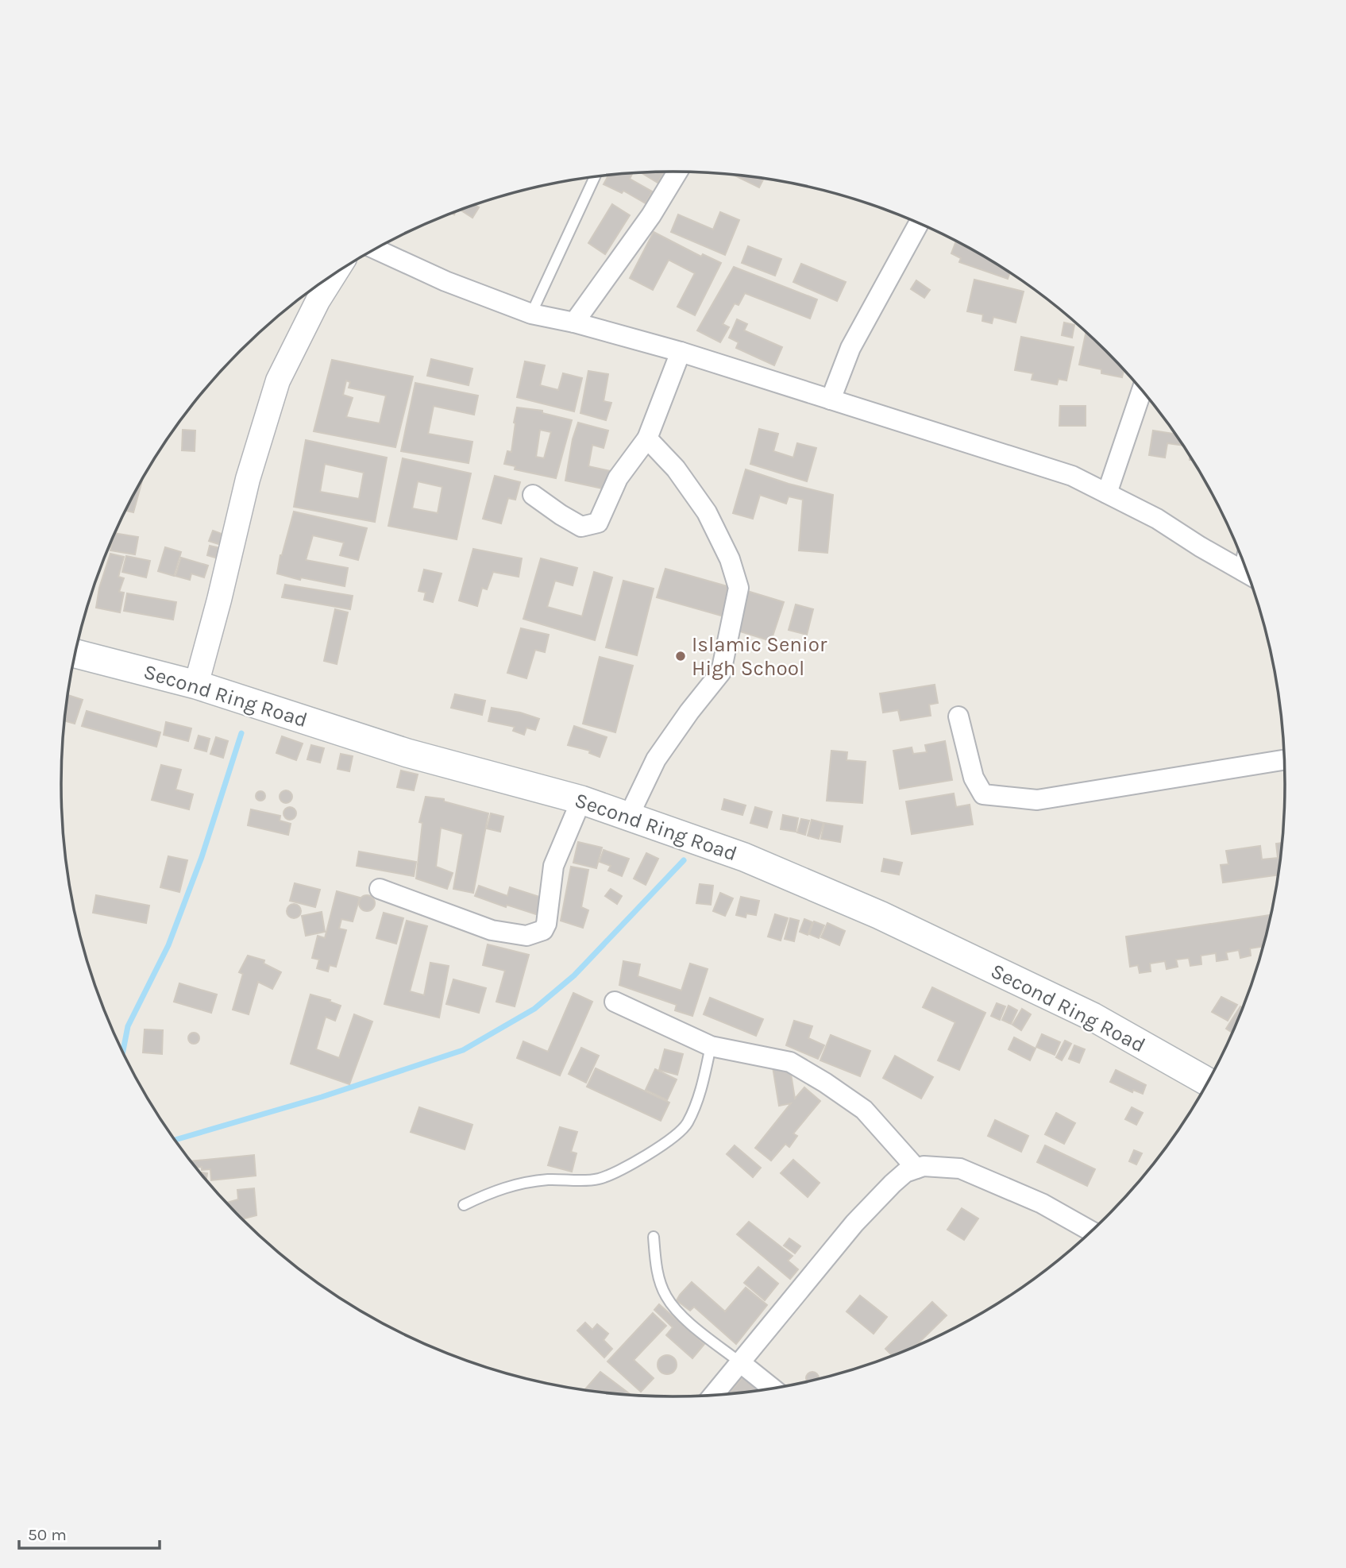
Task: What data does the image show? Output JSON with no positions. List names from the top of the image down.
{
  "streets": {
    "main road": ["Second Ring Road"]
  },
  "places": ["Islamic Senior High School"],
  "scale_bar": "50 m"
}
